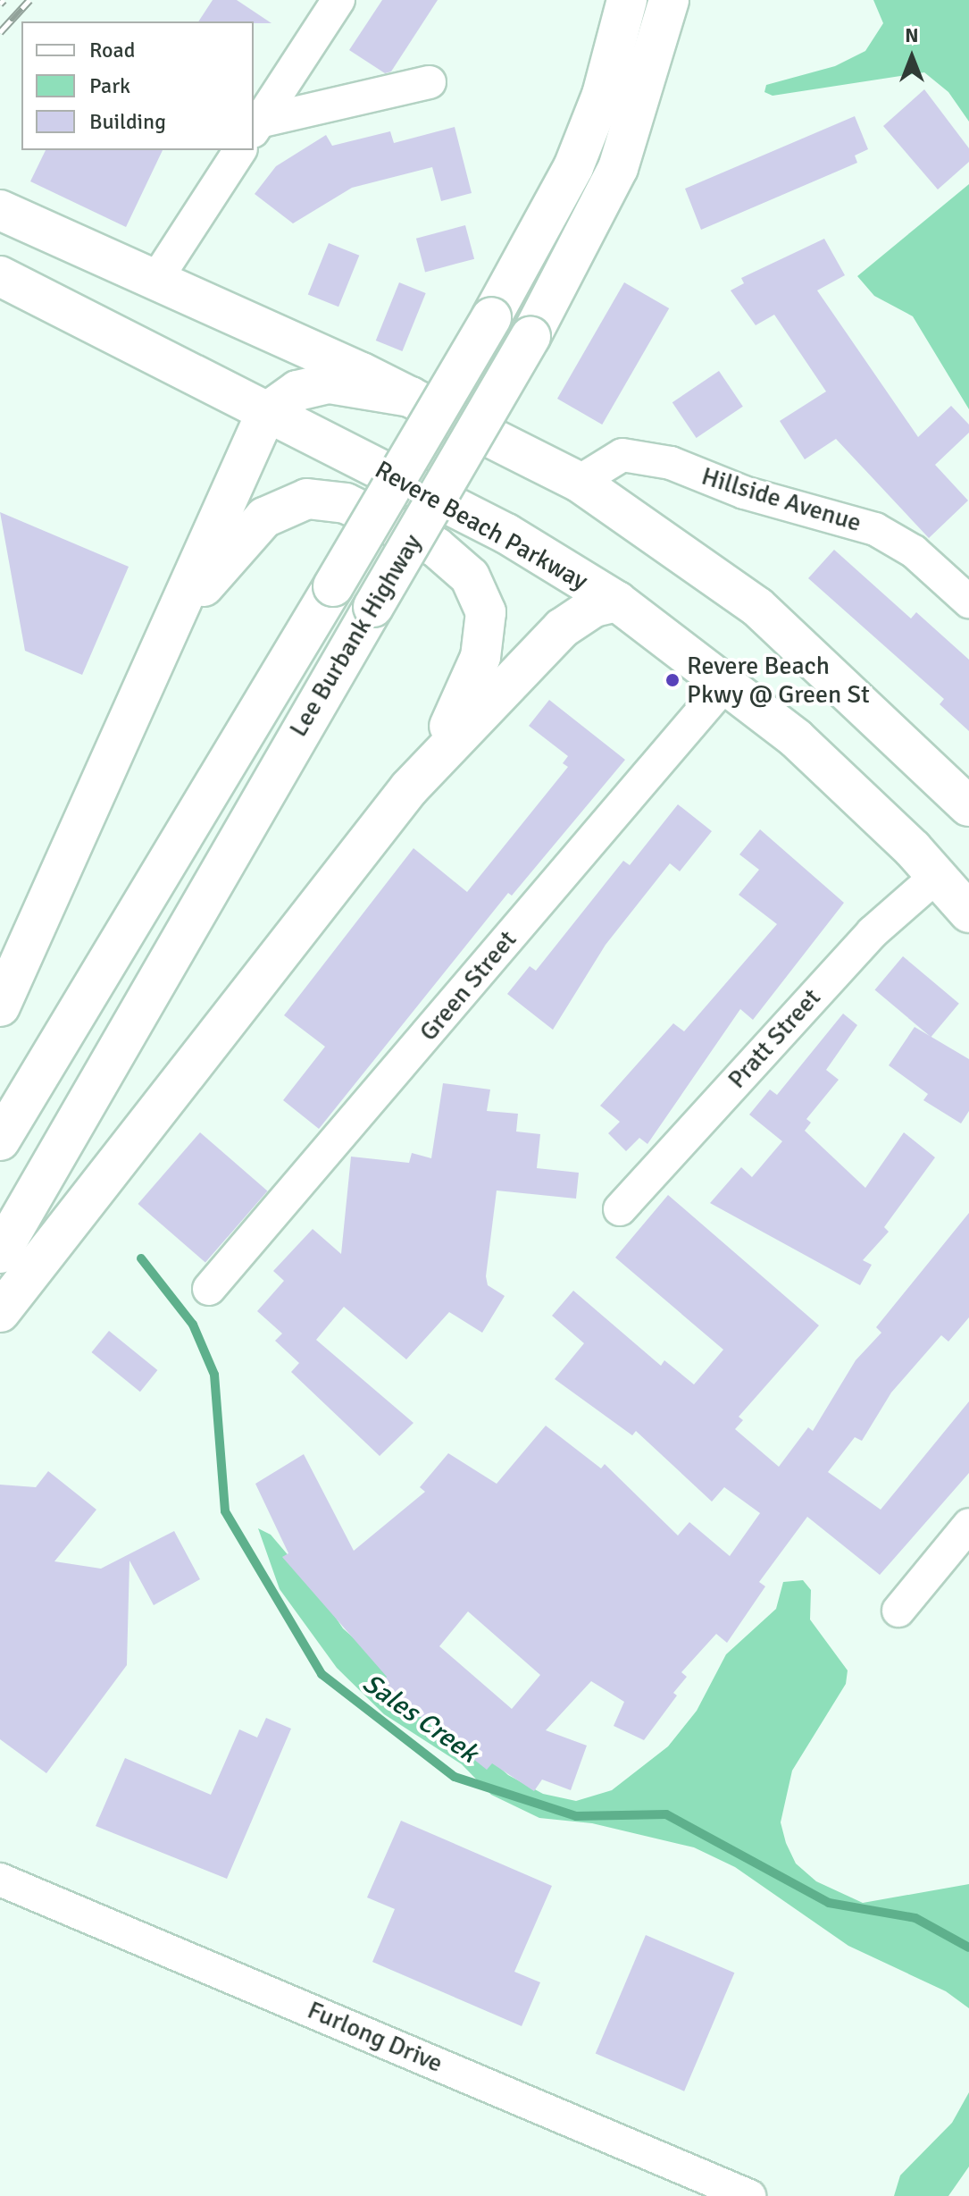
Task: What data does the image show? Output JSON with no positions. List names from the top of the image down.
{
  "streets": {
    "main road": ["Revere Beach Parkway", "Lee Burbank Highway"],
    "street": [
      "Hillside Avenue",
      "Green Street",
      "Pratt Street",
      "Furlong Drive"
    ]
  },
  "crossings": [
    ["Revere Beach Parkway", "Green Street"],
    ["Revere Beach Parkway", "Pratt Street"]
  ],
  "water": ["Sales Creek"],
  "places": ["Revere Beach Pkwy @ Green St"],
  "legend": ["Road", "Park", "Building"],
  "north": "top"
}
